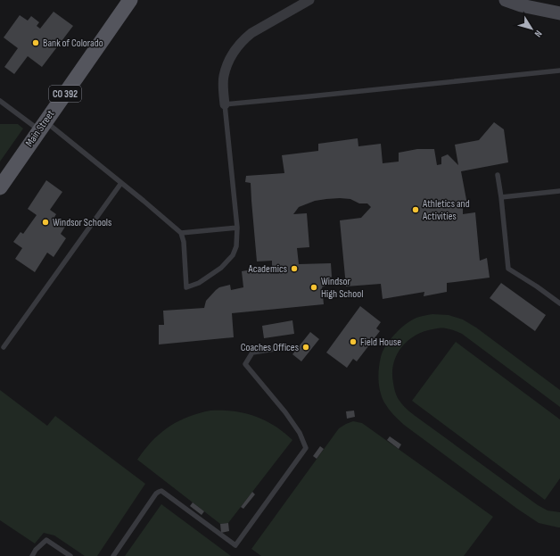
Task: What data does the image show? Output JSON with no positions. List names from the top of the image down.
{
  "streets": {
    "main road": ["CO 392", "Main Street"]
  },
  "places": [
    "Bank of Colorado",
    "Athletics and Activities",
    "Windsor Schools",
    "Academics",
    "Windsor High School",
    "Field House",
    "Coaches Offices"
  ],
  "north": "bottom right"
}
